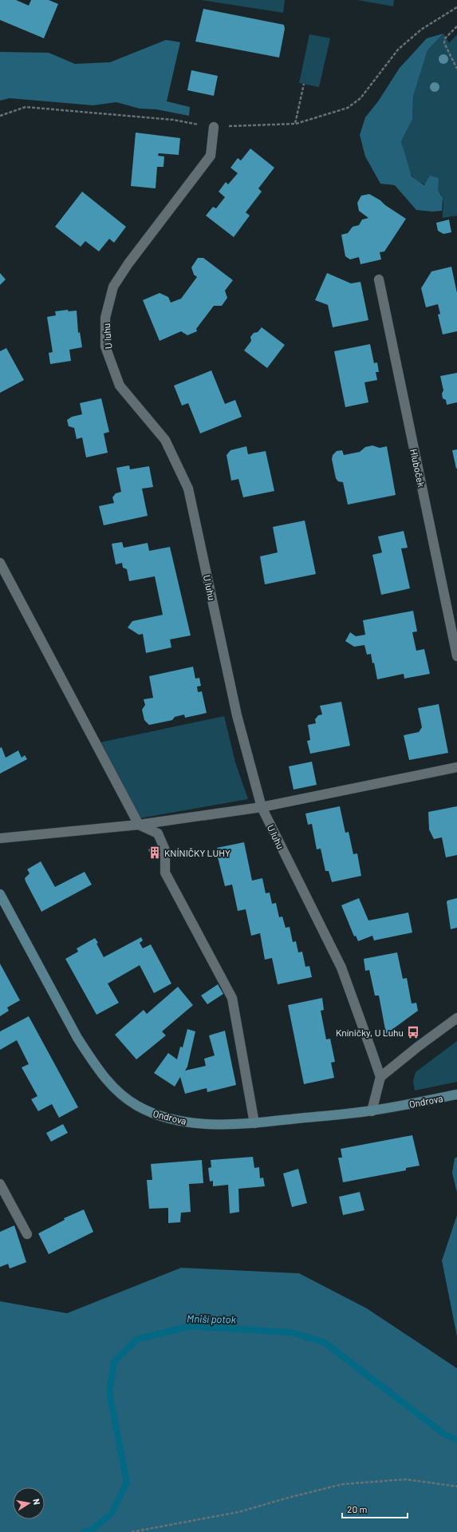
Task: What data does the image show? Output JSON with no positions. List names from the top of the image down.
{
  "streets": {
    "street": ["U luhu", "Hluboček", "Ondrova"]
  },
  "water": ["Mniší potok"],
  "places": {
    "building": ["KNÍNIČKY LUHY"],
    "bus stop": ["Kníničky, U Luhu"]
  },
  "scale_bar": "20 m",
  "north": "right"
}
